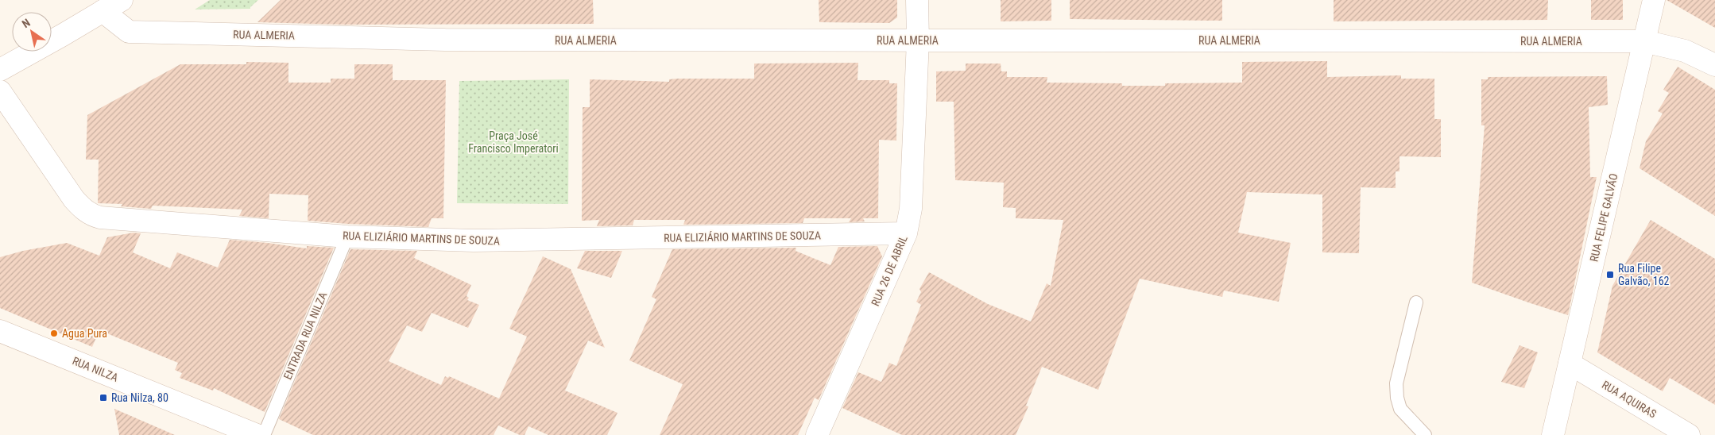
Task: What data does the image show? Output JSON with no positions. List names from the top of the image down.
{
  "streets": {
    "street": [
      "RUA ALMERIA",
      "RUA FELIPE GALVÃO",
      "RUA ELIZIÁRIO MARTINS DE SOUZA",
      "RUA 26 DE ABRIL",
      "RUA NILZA",
      "RUA AQUIRAS"
    ],
    "lane": ["ENTRADA RUA NILZA"]
  },
  "crossings": [
    ["RUA ALMERIA", "RUA FELIPE GALVÃO"],
    ["RUA ALMERIA", "RUA 26 DE ABRIL"],
    ["RUA FELIPE GALVÃO", "RUA AQUIRAS"],
    ["RUA ELIZIÁRIO MARTINS DE SOUZA", "RUA 26 DE ABRIL"],
    ["RUA ELIZIÁRIO MARTINS DE SOUZA", "ENTRADA RUA NILZA"]
  ],
  "parks": ["Praça José Francisco Imperatori"],
  "places": {
    "transit": ["Rua Filipe Galvão, 162", "Rua Nilza, 80"],
    "other": ["Agua Pura"]
  },
  "north": "top left"
}
